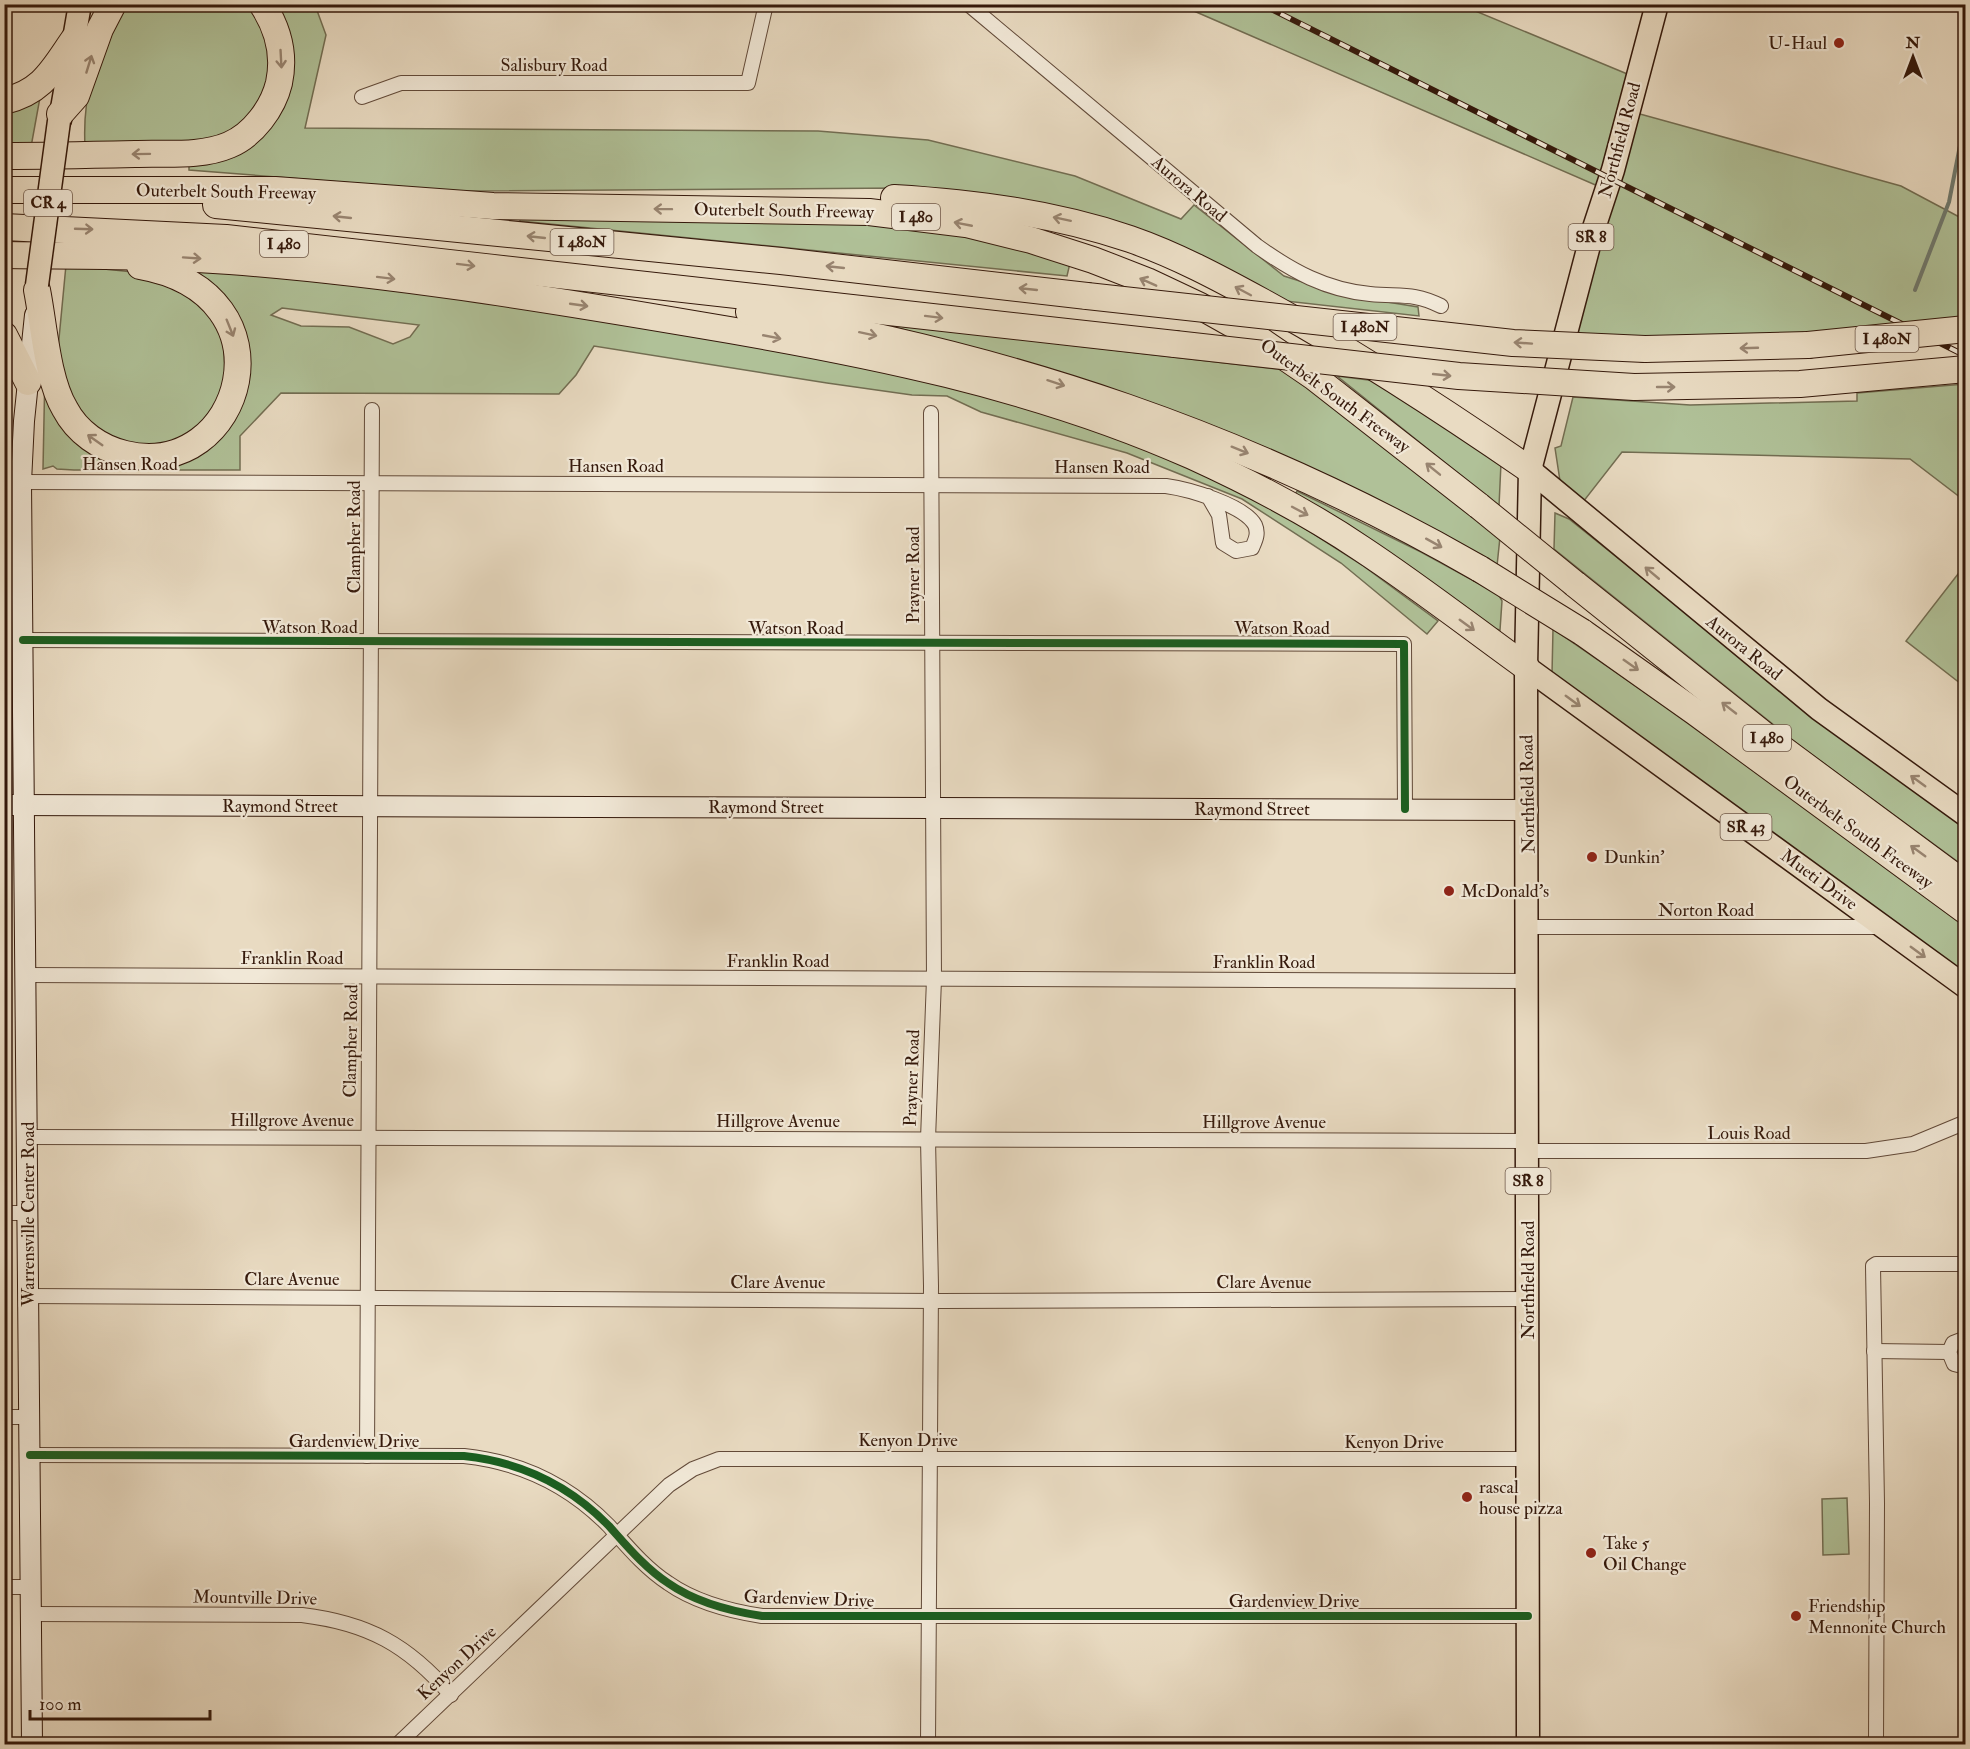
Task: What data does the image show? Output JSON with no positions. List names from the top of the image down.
{
  "streets": {
    "highway": ["Outerbelt South Freeway", "I 480", "I 480N"],
    "main road": [
      "Northfield Road",
      "Aurora Road",
      "CR 4",
      "SR 8",
      "SR 43",
      "Mueti Drive",
      "Warrensville Center Road"
    ],
    "street": [
      "Salisbury Road",
      "Hansen Road",
      "Clampher Road",
      "Prayner Road",
      "Watson Road",
      "Raymond Street",
      "Norton Road",
      "Franklin Road",
      "Hillgrove Avenue",
      "Louis Road",
      "Clare Avenue",
      "Kenyon Drive",
      "Gardenview Drive",
      "Mountville Drive"
    ]
  },
  "crossings": [
    ["Northfield Road", "Aurora Road"],
    ["Northfield Road", "Raymond Street"],
    ["Northfield Road", "Mueti Drive"],
    ["Northfield Road", "Norton Road"],
    ["Northfield Road", "Franklin Road"],
    ["Northfield Road", "Hillgrove Avenue"],
    ["Northfield Road", "Louis Road"],
    ["Northfield Road", "Clare Avenue"],
    ["Northfield Road", "Kenyon Drive"],
    ["Northfield Road", "Gardenview Drive"],
    ["Outerbelt South Freeway", "I 480N"],
    ["Hansen Road", "Clampher Road"],
    ["Hansen Road", "Prayner Road"],
    ["Hansen Road", "Warrensville Center Road"],
    ["Clampher Road", "Watson Road"],
    ["Clampher Road", "Raymond Street"],
    ["Clampher Road", "Franklin Road"],
    ["Clampher Road", "Hillgrove Avenue"],
    ["Clampher Road", "Clare Avenue"],
    ["Clampher Road", "Gardenview Drive"],
    ["Prayner Road", "Watson Road"],
    ["Prayner Road", "Raymond Street"],
    ["Prayner Road", "Franklin Road"],
    ["Prayner Road", "Hillgrove Avenue"],
    ["Prayner Road", "Clare Avenue"],
    ["Prayner Road", "Kenyon Drive"],
    ["Prayner Road", "Gardenview Drive"],
    ["Watson Road", "Raymond Street"],
    ["Watson Road", "Warrensville Center Road"],
    ["Raymond Street", "Warrensville Center Road"],
    ["Mueti Drive", "Norton Road"],
    ["Franklin Road", "Warrensville Center Road"],
    ["Hillgrove Avenue", "Louis Road"],
    ["Hillgrove Avenue", "Warrensville Center Road"],
    ["Warrensville Center Road", "Clare Avenue"],
    ["Warrensville Center Road", "Gardenview Drive"],
    ["Warrensville Center Road", "Mountville Drive"],
    ["Kenyon Drive", "Gardenview Drive"],
    ["Kenyon Drive", "Mountville Drive"]
  ],
  "one_way": ["Aurora Road", "Mueti Drive"],
  "places": [
    "U-Haul",
    "Dunkin'",
    "McDonald's",
    "rascal house pizza",
    "Take 5 Oil Change",
    "Friendship Mennonite Church"
  ],
  "scale_bar": "100 m",
  "north": "top"
}
